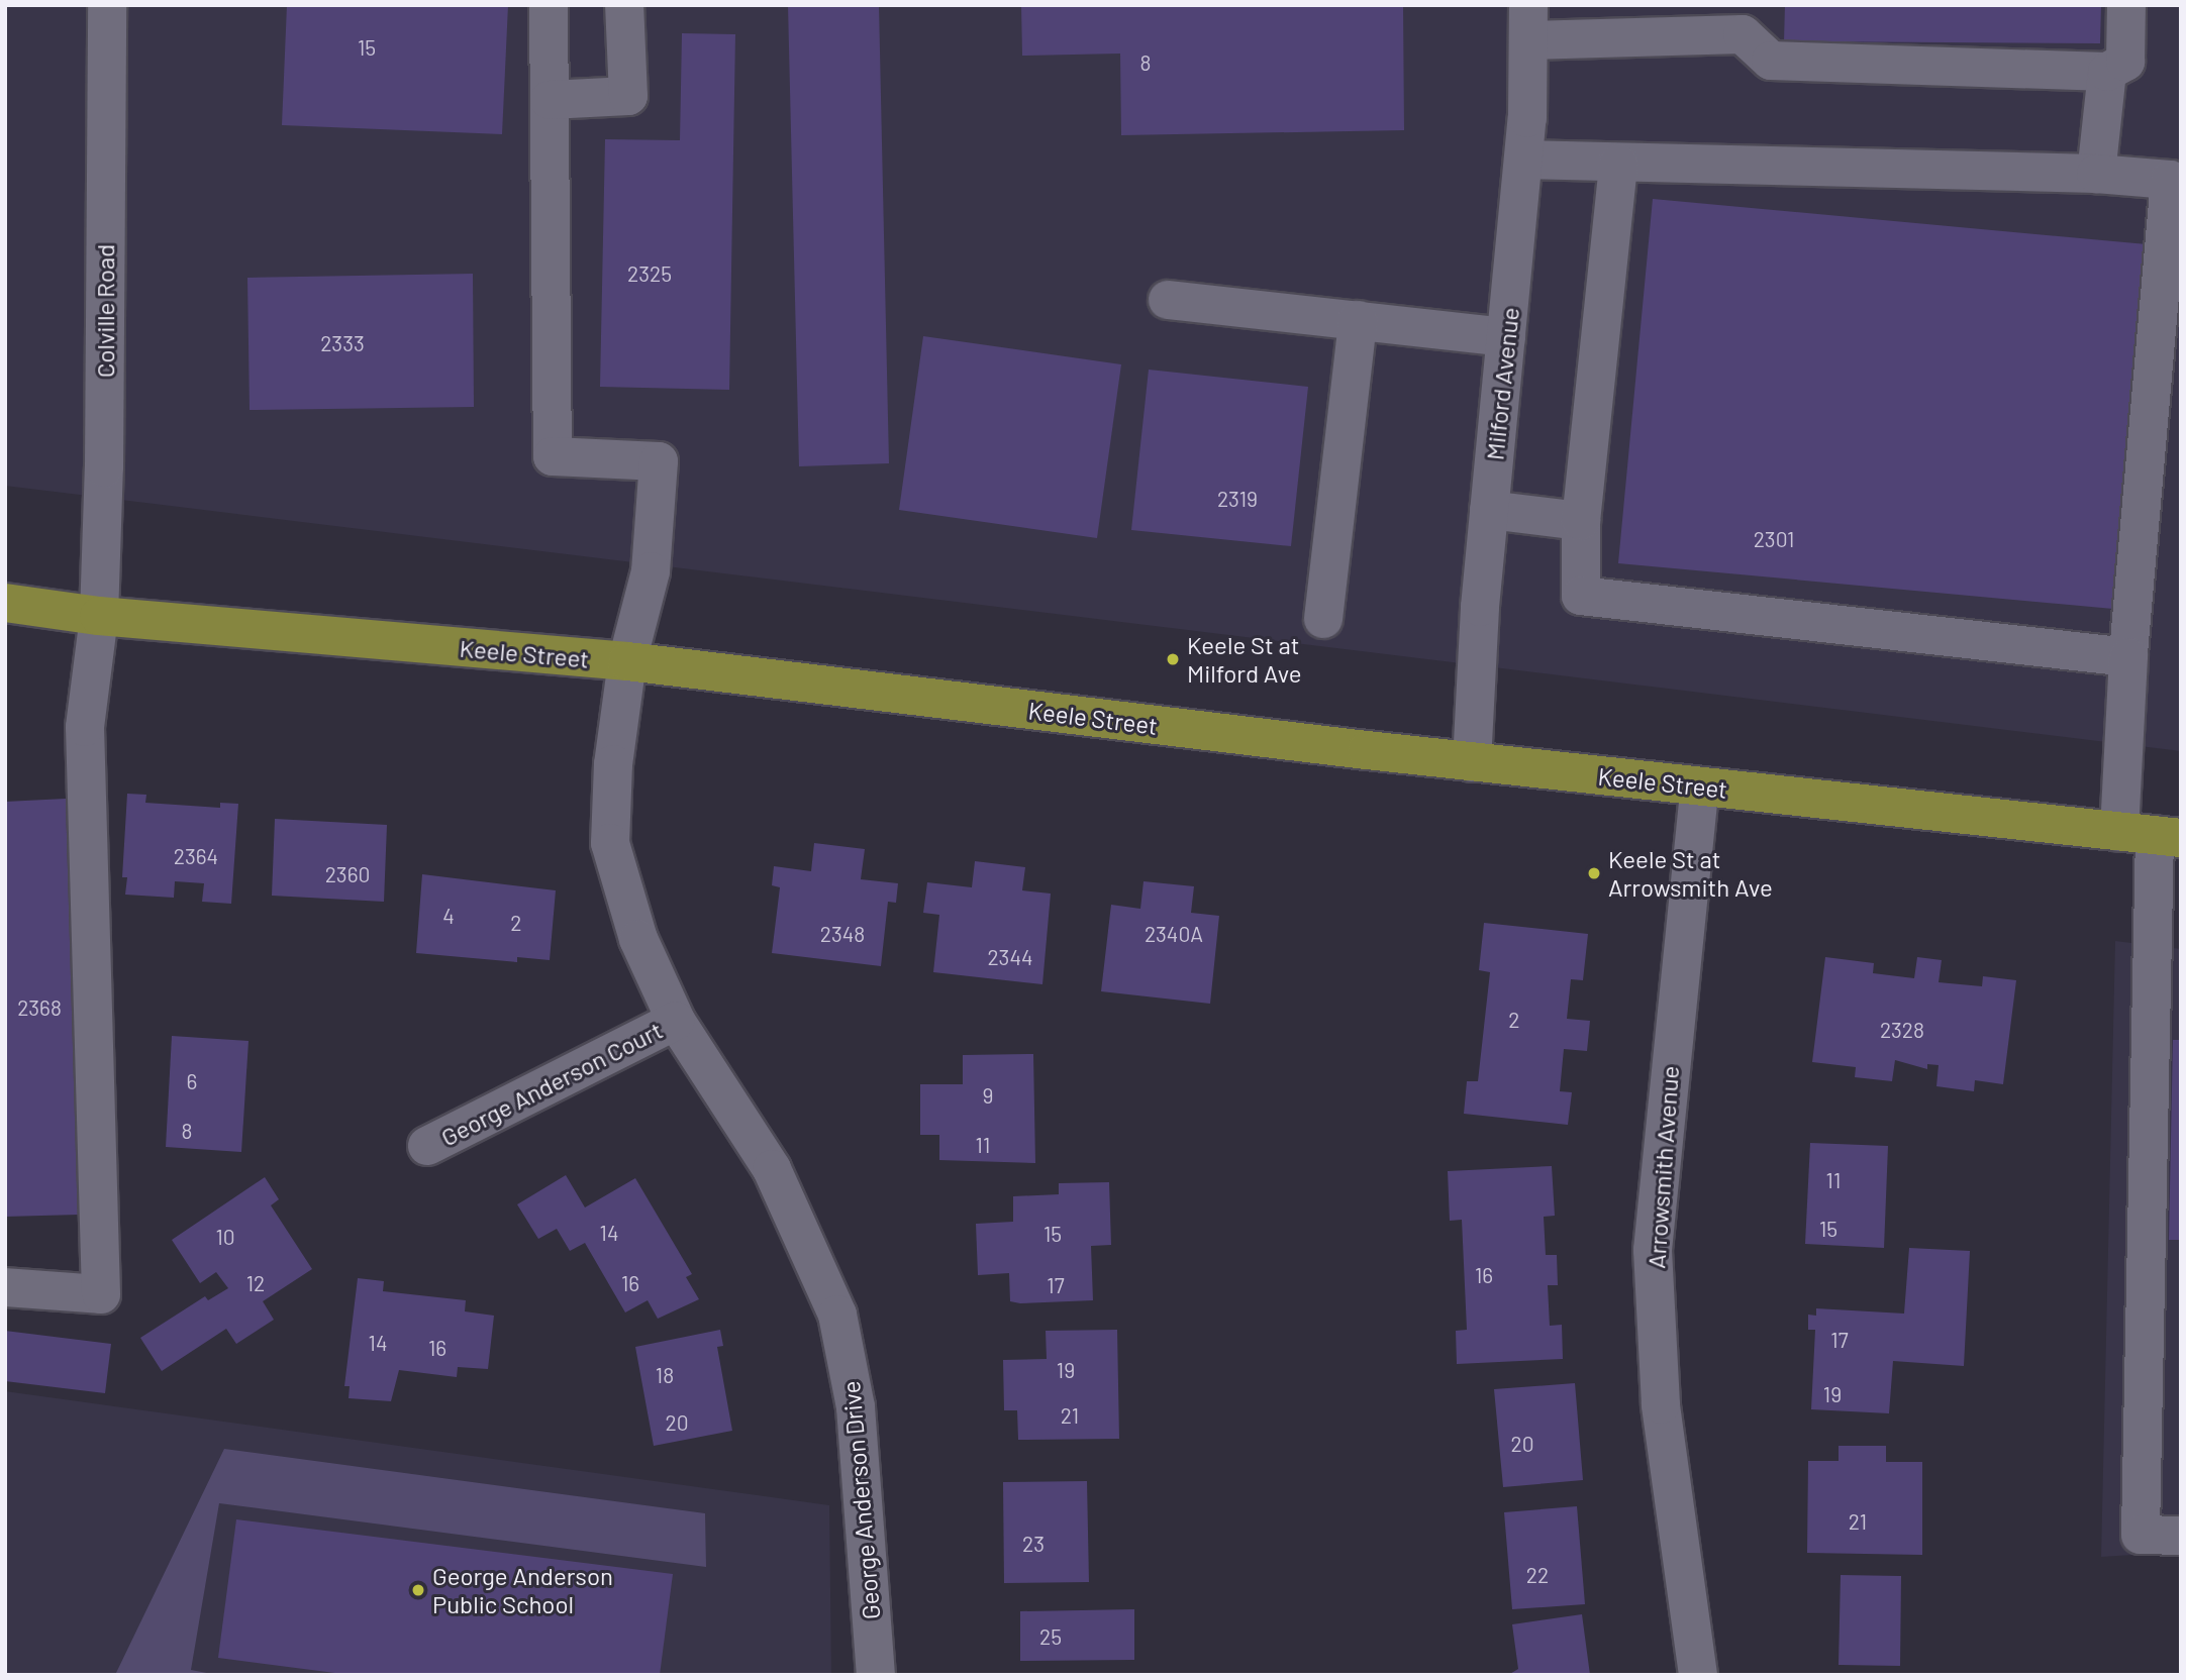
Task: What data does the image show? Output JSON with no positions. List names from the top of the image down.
{
  "streets": {
    "main road": ["Keele Street"],
    "street": [
      "Colville Road",
      "Milford Avenue",
      "George Anderson Court",
      "Arrowsmith Avenue",
      "George Anderson Drive"
    ]
  },
  "crossings": [
    ["Colville Road", "Keele Street"],
    ["Milford Avenue", "Keele Street"],
    ["Keele Street", "Arrowsmith Avenue"],
    ["Keele Street", "George Anderson Drive"],
    ["George Anderson Court", "George Anderson Drive"]
  ],
  "places": ["Keele St at Milford Ave", "Keele St at Arrowsmith Ave", "George Anderson Public School"],
  "house_numbers": [
    "15",
    "8",
    "2325",
    "2333",
    "2319",
    "2301",
    "2364",
    "2360",
    "4",
    "2",
    "2348",
    "2340A",
    "2344",
    "2368",
    "2",
    "2328",
    "6",
    "9",
    "8",
    "11",
    "11",
    "15",
    "14",
    "15",
    "10",
    "16",
    "12",
    "16",
    "17",
    "17",
    "14",
    "16",
    "19",
    "18",
    "19",
    "21",
    "20",
    "20",
    "21",
    "23",
    "22",
    "25"
  ]
}
